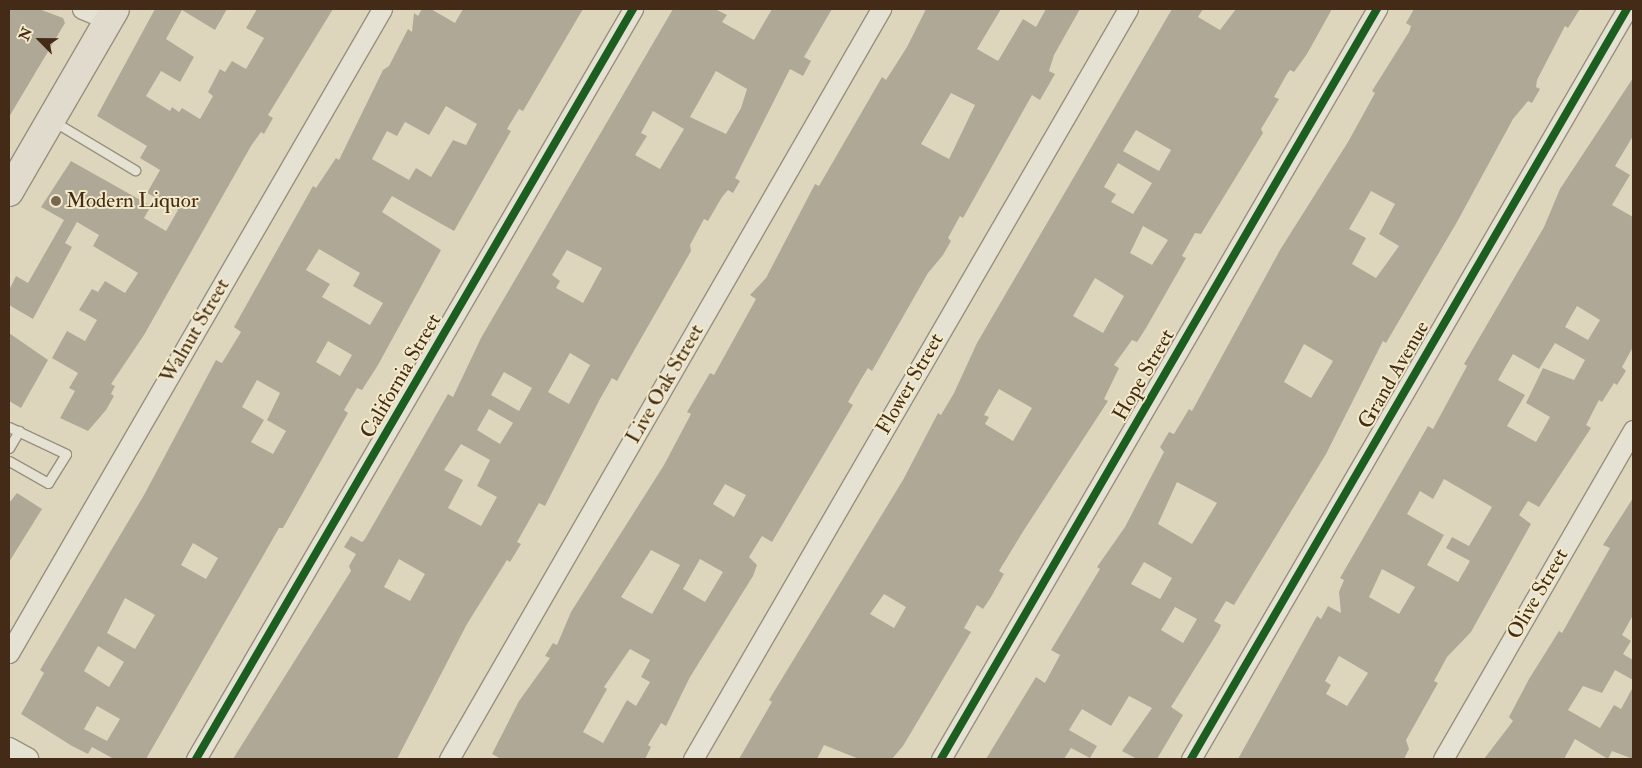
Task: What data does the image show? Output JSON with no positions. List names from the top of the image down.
{
  "streets": {
    "street": [
      "Walnut Street",
      "Hope Street",
      "Grand Avenue",
      "California Street",
      "Live Oak Street",
      "Flower Street",
      "Olive Street"
    ]
  },
  "places": ["Modern Liquor"],
  "north": "top left"
}
